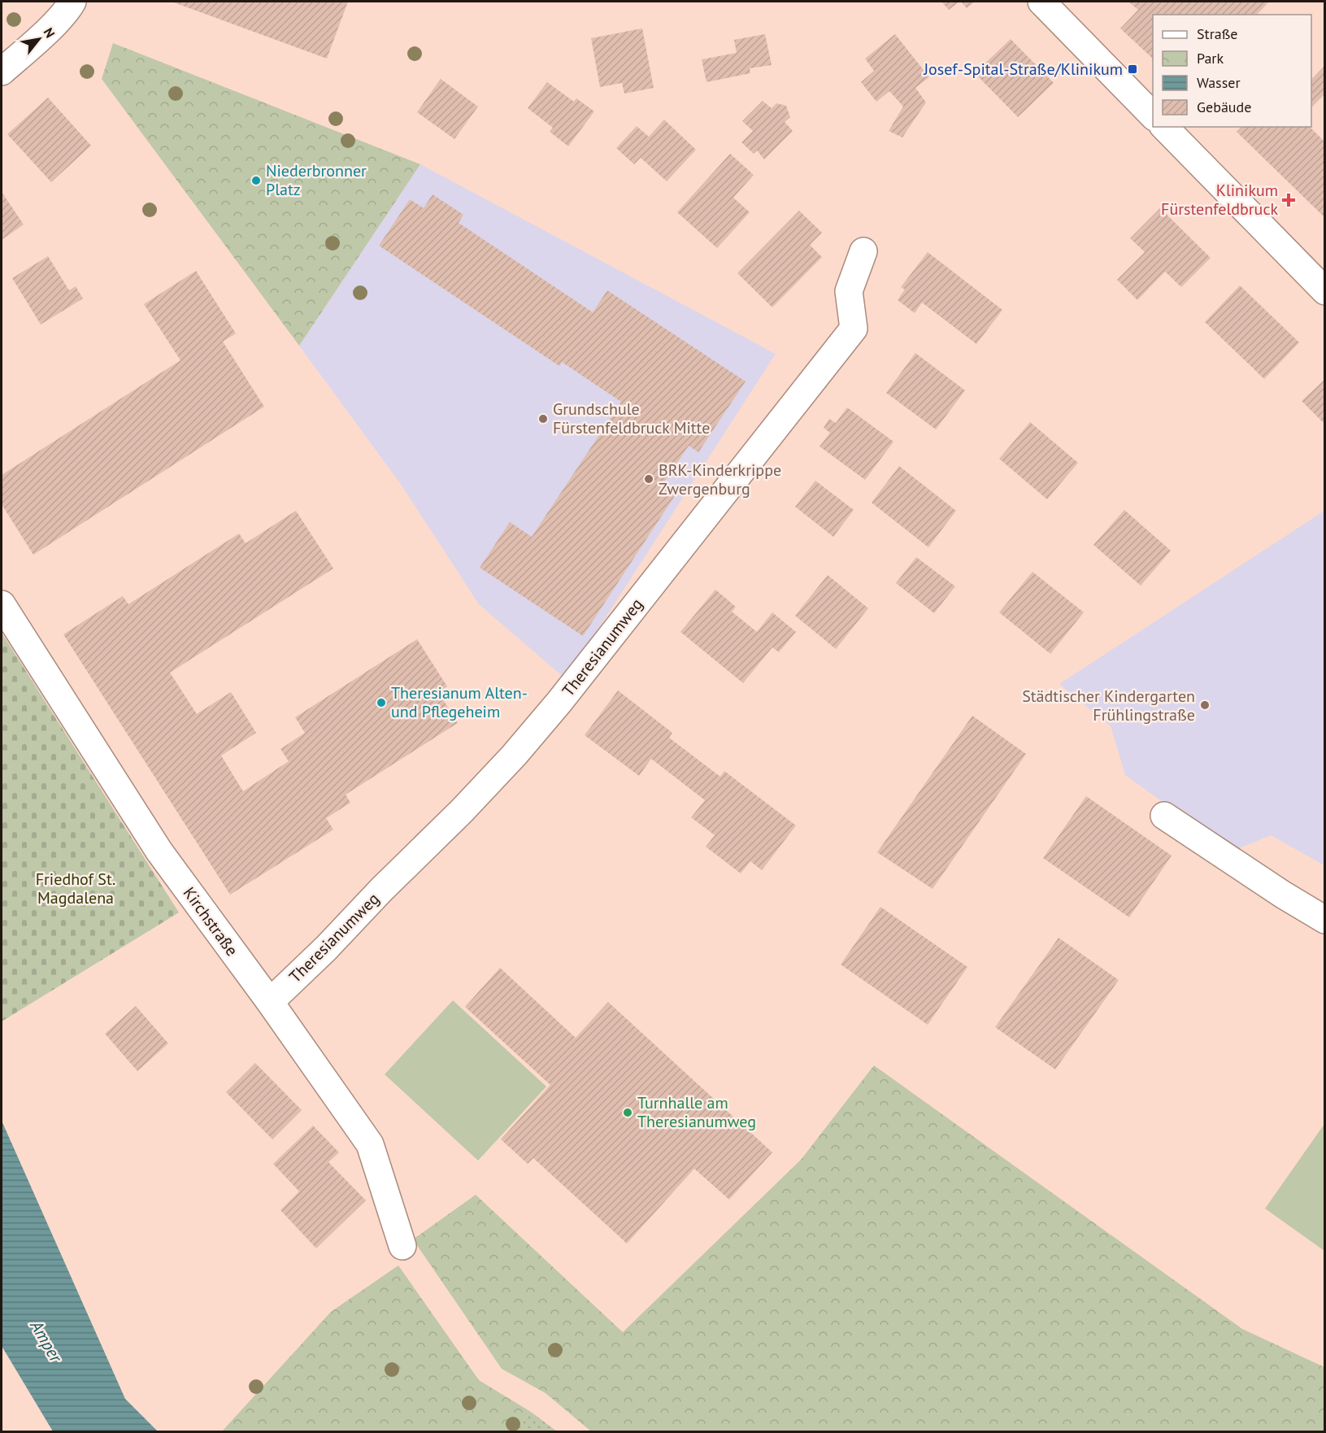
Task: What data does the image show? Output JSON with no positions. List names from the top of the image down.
{
  "streets": {
    "street": ["Theresianumweg", "Kirchstraße"]
  },
  "crossings": [
    ["Theresianumweg", "Kirchstraße"]
  ],
  "water": ["Amper"],
  "parks": ["Friedhof St. Magdalena"],
  "places": {
    "transit": ["Josef-Spital-Straße/Klinikum"],
    "other": [
      "Niederbronner Platz",
      "Grundschule Fürstenfeldbruck Mitte",
      "BRK-Kinderkrippe Zwergenburg",
      "Theresianum Alten- und Pflegeheim",
      "Städtischer Kindergarten Frühlingstraße",
      "Turnhalle am Theresianumweg"
    ],
    "health": ["Klinikum Fürstenfeldbruck"]
  },
  "legend": [
    "Straße",
    "Park",
    "Wasser",
    "Gebäude"
  ],
  "north": "top right"
}
